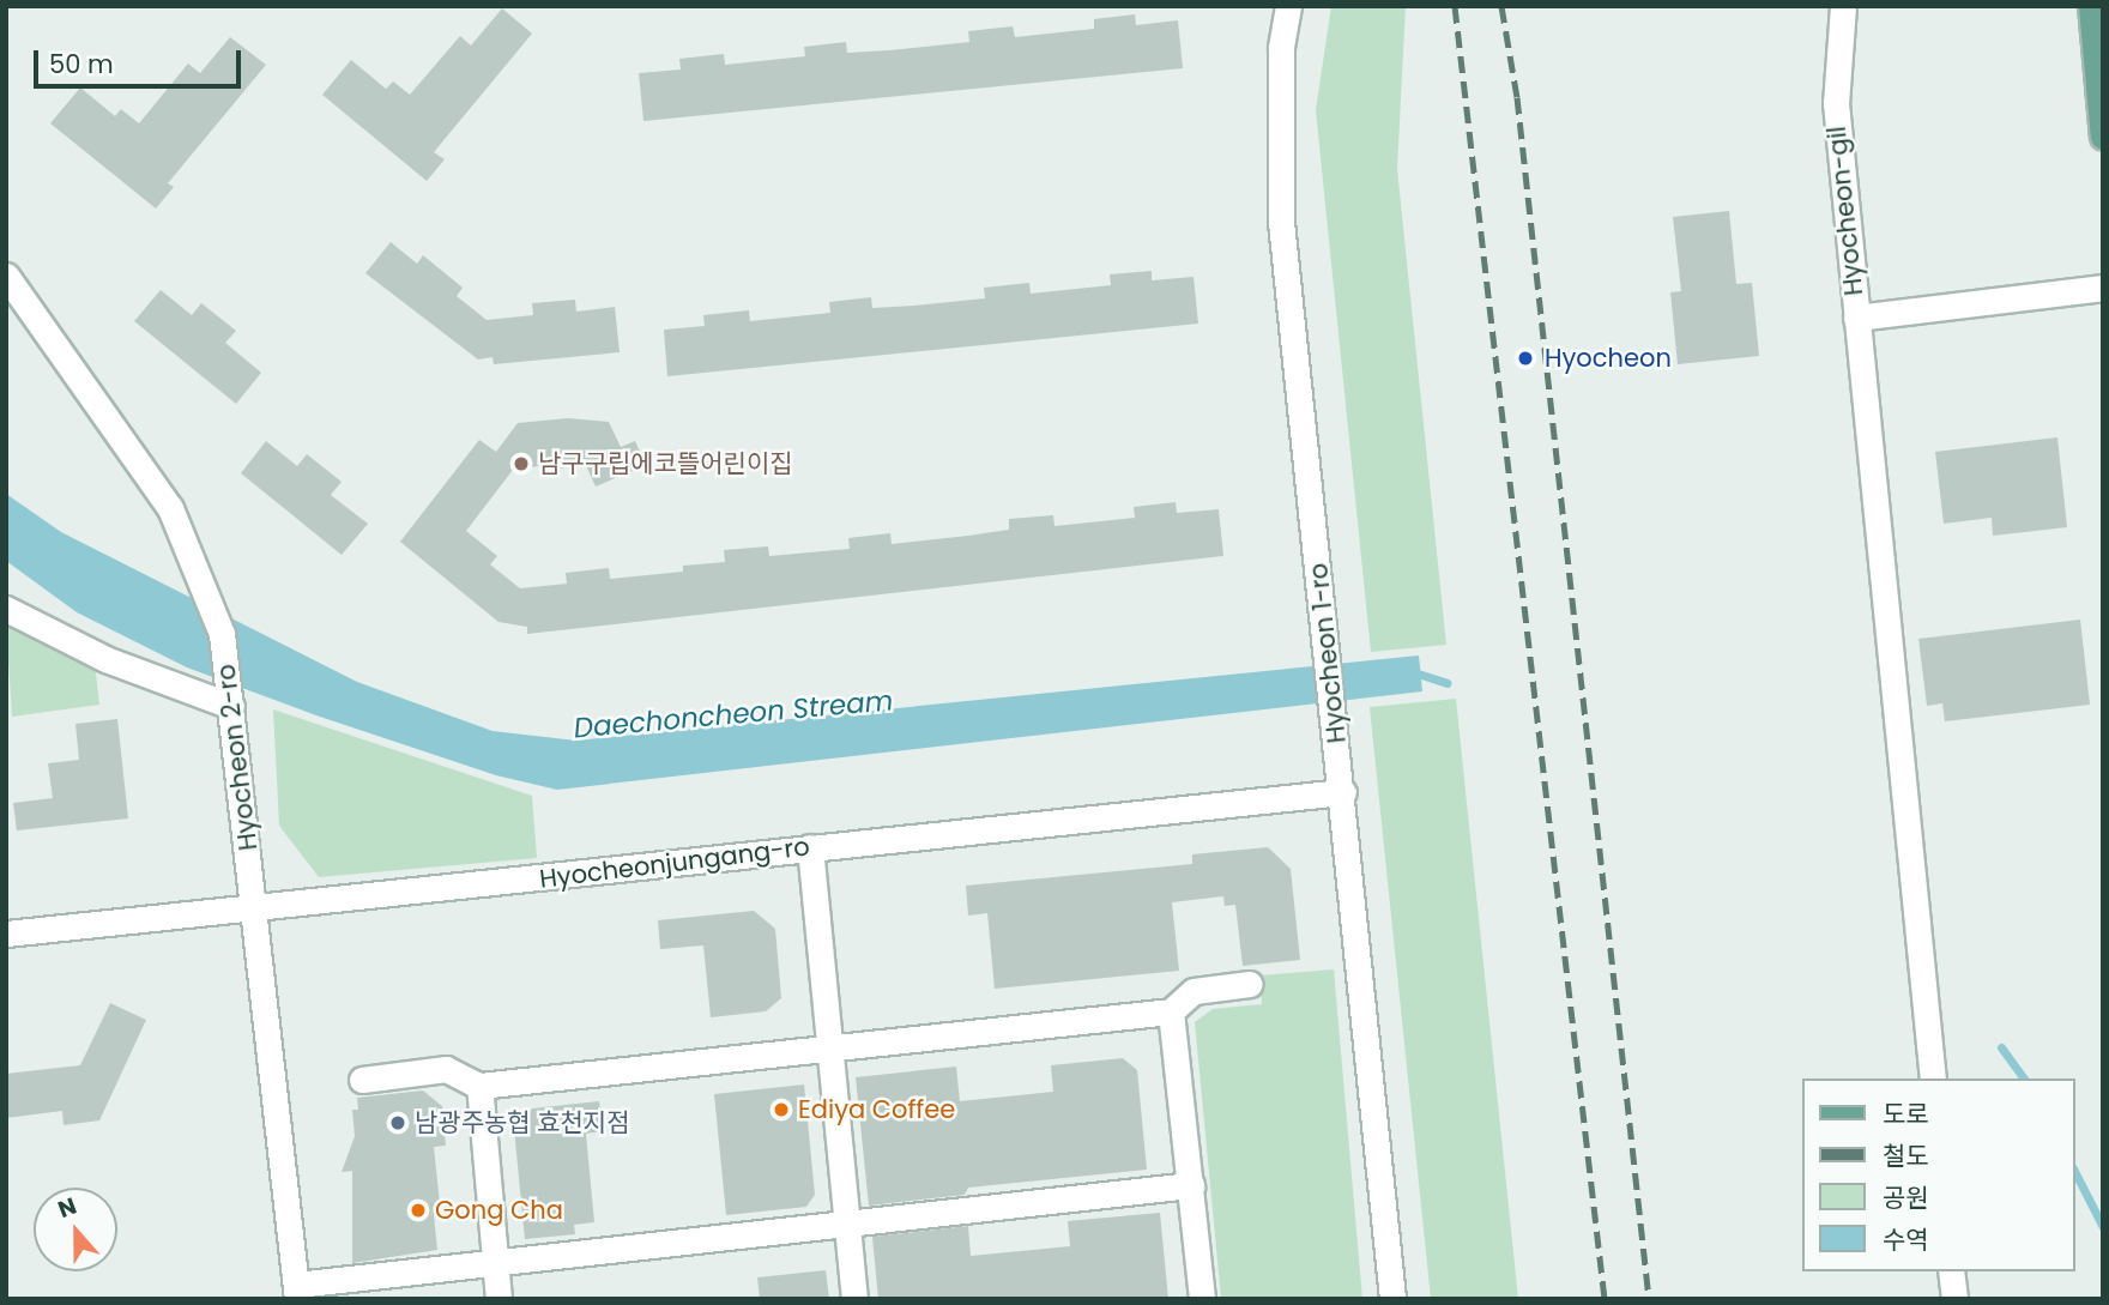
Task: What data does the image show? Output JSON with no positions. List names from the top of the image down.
{
  "streets": {
    "street": [
      "Hyocheon-gil",
      "Hyocheon 1-ro",
      "Hyocheon 2-ro",
      "Hyocheonjungang-ro"
    ]
  },
  "crossings": [
    ["Hyocheon 1-ro", "Hyocheonjungang-ro"],
    ["Hyocheon 2-ro", "Hyocheonjungang-ro"]
  ],
  "water": ["Daechoncheon Stream"],
  "places": [
    "Hyocheon",
    "남구구립에코뜰어린이집",
    "Ediya Coffee",
    "남광주농협 효천지점",
    "Gong Cha"
  ],
  "legend": [
    "도로",
    "철도",
    "공원",
    "수역"
  ],
  "scale_bar": "50 m",
  "north": "top"
}
